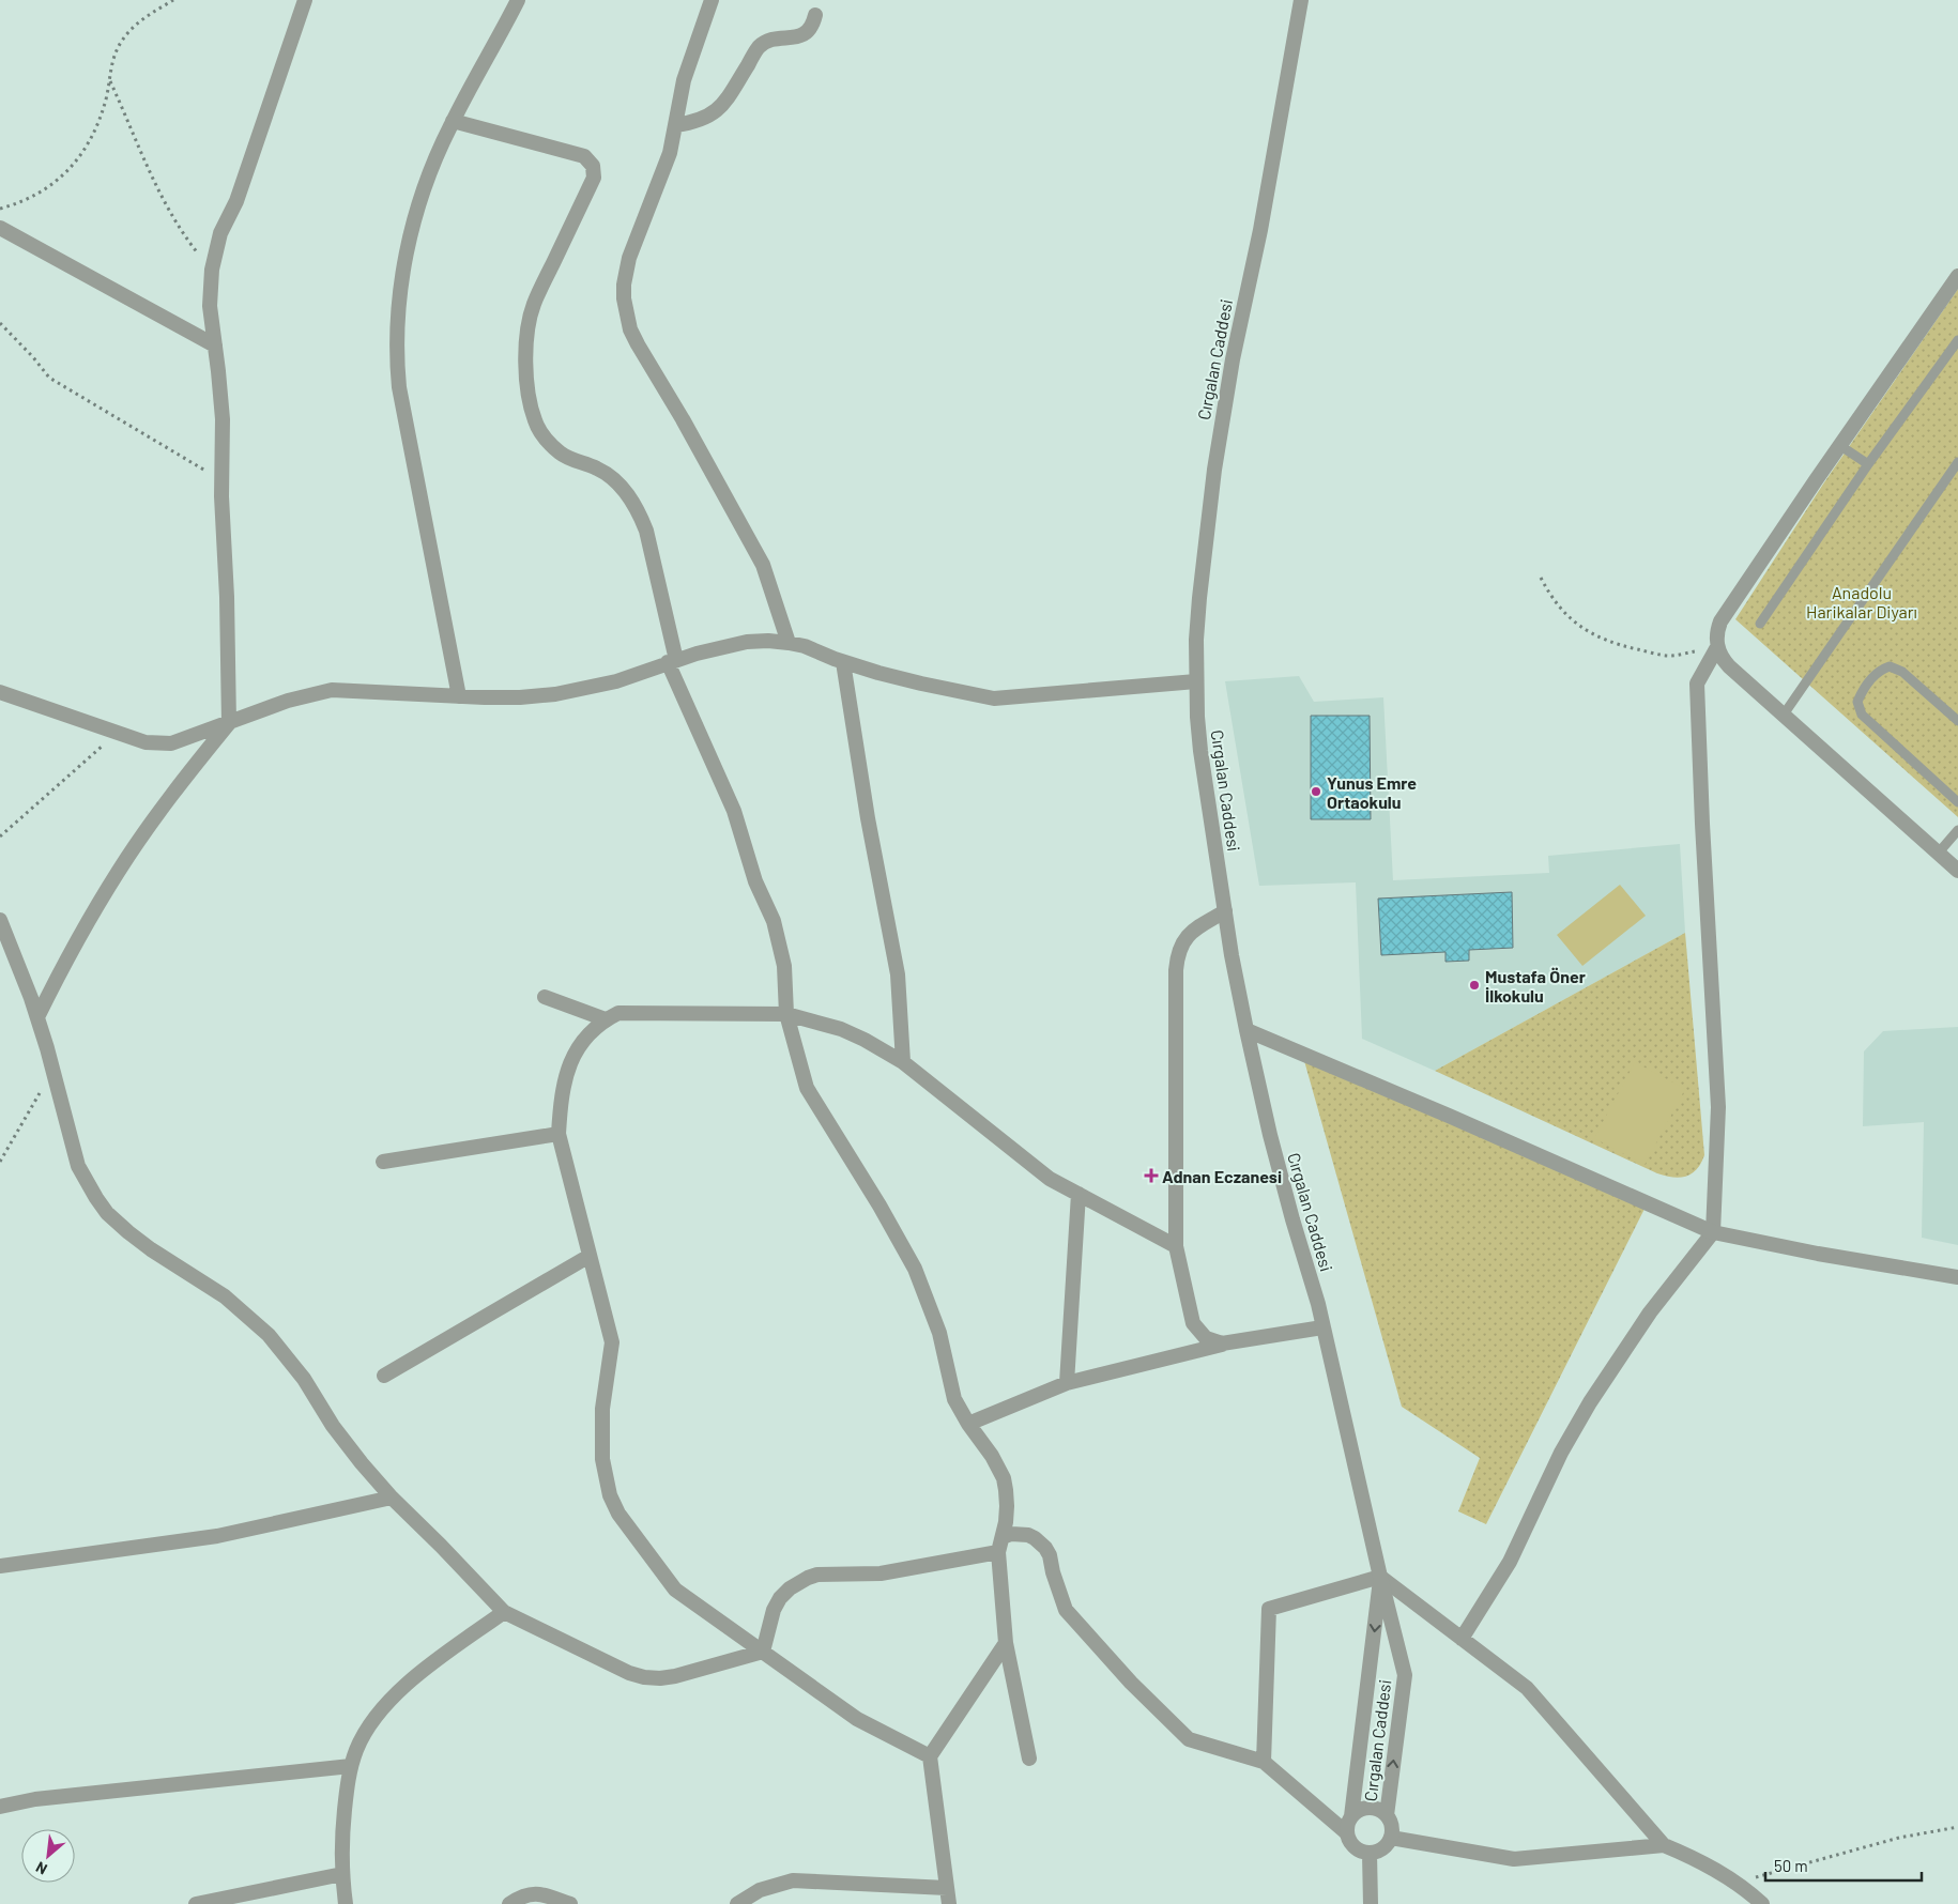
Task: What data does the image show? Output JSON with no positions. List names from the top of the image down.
{
  "streets": {
    "street": ["Cırgalan Caddesi"]
  },
  "parks": ["Anadolu Harikalar Diyarı"],
  "places": {
    "other": ["Yunus Emre Ortaokulu", "Mustafa Öner İlkokulu"],
    "health": ["Adnan Eczanesi"]
  },
  "scale_bar": "50 m",
  "north": "bottom left"
}
